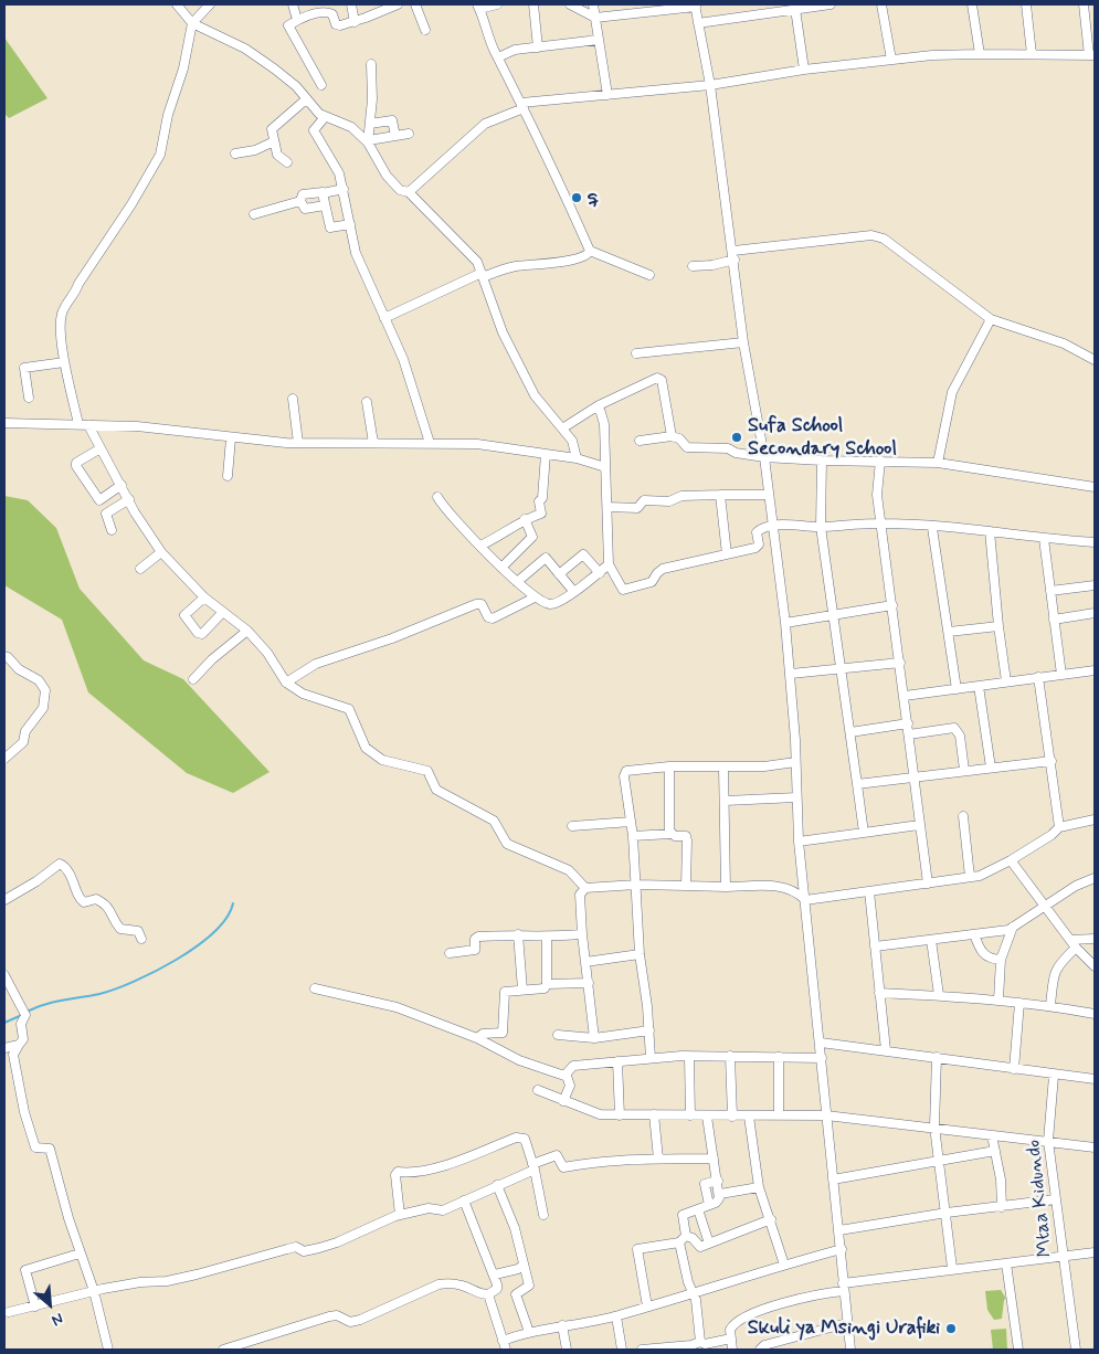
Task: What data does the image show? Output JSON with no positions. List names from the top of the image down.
{
  "streets": {
    "street": ["Mtaa Kidundo"]
  },
  "places": ["q", "Sufa School Secondary School", "Skuli ya Msingi Urafiki"],
  "north": "bottom right"
}
